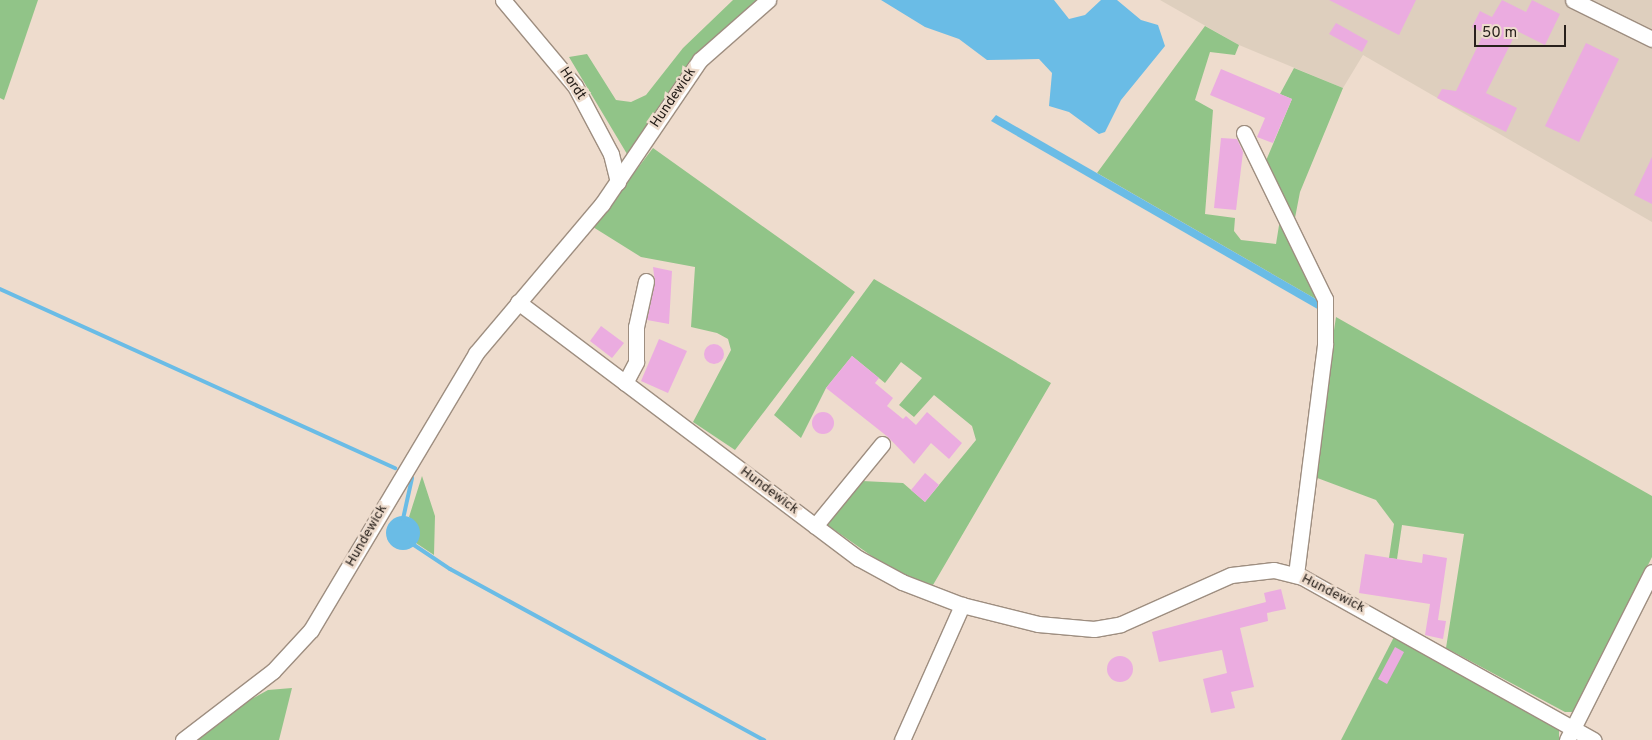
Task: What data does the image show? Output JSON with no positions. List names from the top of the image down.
{
  "streets": {
    "street": ["Hordt", "Hundewick"]
  },
  "crossings": [
    ["Hordt", "Hundewick"]
  ],
  "scale_bar": "50 m"
}
